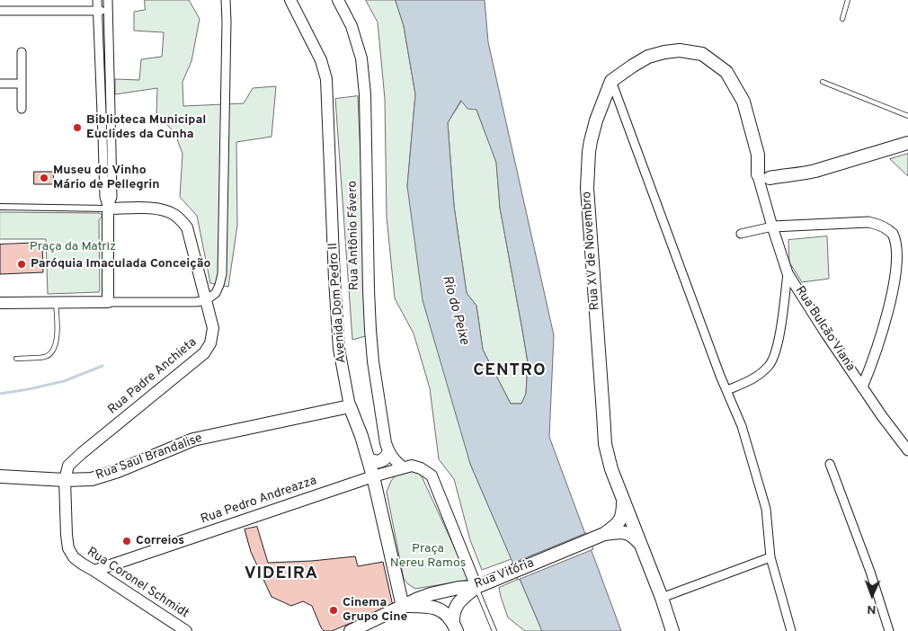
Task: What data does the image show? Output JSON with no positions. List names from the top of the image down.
{
  "streets": {
    "main road": [
      "Rua Antônio Fávero",
      "Rua XV de Novembro",
      "Avenida Dom Pedro II",
      "Rua Bulcão Viana",
      "Rua Padre Anchieta",
      "Rua Saul Brandalise",
      "Rua Pedro Andreazza",
      "Rua Vitória",
      "Rua Coronel Schmidt"
    ]
  },
  "crossings": [
    ["Rua XV de Novembro", "Rua Bulcão Viana"],
    ["Rua XV de Novembro", "Rua Vitória"],
    ["Avenida Dom Pedro II", "Rua Saul Brandalise"],
    ["Avenida Dom Pedro II", "Rua Pedro Andreazza"],
    ["Avenida Dom Pedro II", "Rua Vitória"],
    ["Rua Padre Anchieta", "Rua Saul Brandalise"],
    ["Rua Padre Anchieta", "Rua Coronel Schmidt"],
    ["Rua Saul Brandalise", "Rua Coronel Schmidt"],
    ["Rua Pedro Andreazza", "Rua Vitória"],
    ["Rua Pedro Andreazza", "Rua Coronel Schmidt"]
  ],
  "districts": ["CENTRO", "VIDEIRA"],
  "water": ["Rio do Peixe"],
  "parks": ["Praça da Matriz", "Praça Nereu Ramos"],
  "places": [
    "Biblioteca Municipal Euclides da Cunha",
    "Museu do Vinho Mário de Pellegrin",
    "Paróquia Imaculada Conceição",
    "Correios",
    "Cinema Grupo Cine"
  ],
  "north": "bottom"
}
